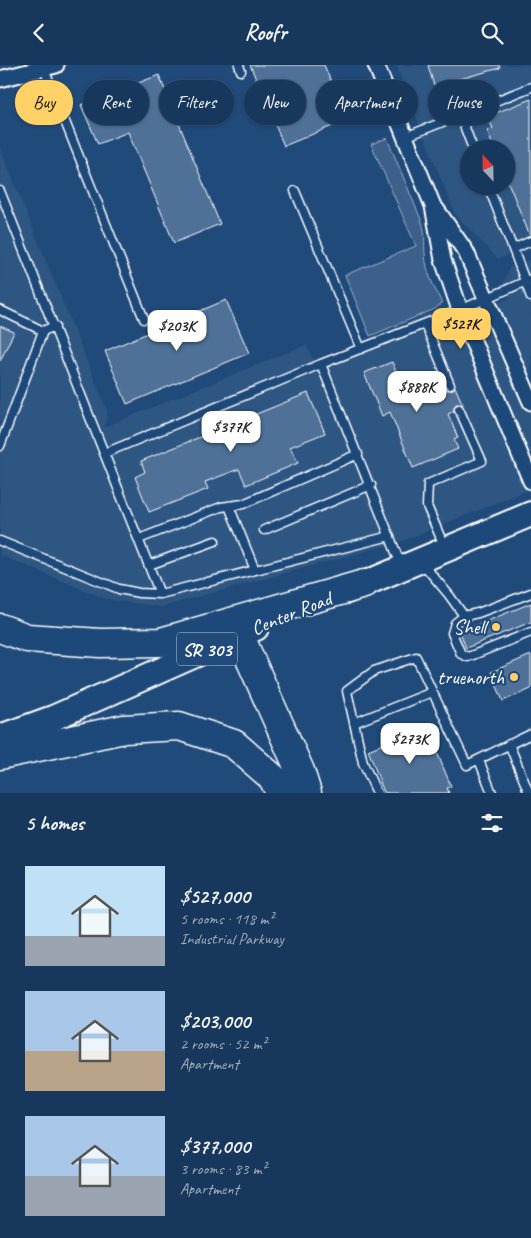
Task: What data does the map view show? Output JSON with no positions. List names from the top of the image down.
{
  "streets": {
    "main road": ["Center Road", "SR 303"]
  },
  "places": ["Shell", "truenorth"],
  "north": "top",
  "page": {
    "header": "Roofr",
    "chip": [
      "Buy",
      "Rent",
      "Filters",
      "New",
      "Apartment",
      "House"
    ],
    "price": [
      "$527K",
      "$203K",
      "$888K",
      "$377K",
      "$273K"
    ],
    "heading": "5 homes",
    "list": [
      {
        "name": "$527,000",
        "note": "5 rooms · 118 m² · Industrial Parkway"
      },
      {
        "name": "$203,000",
        "note": "2 rooms · 52 m² · Apartment"
      },
      {
        "name": "$377,000",
        "note": "3 rooms · 83 m² · Apartment"
      }
    ]
  }
}
